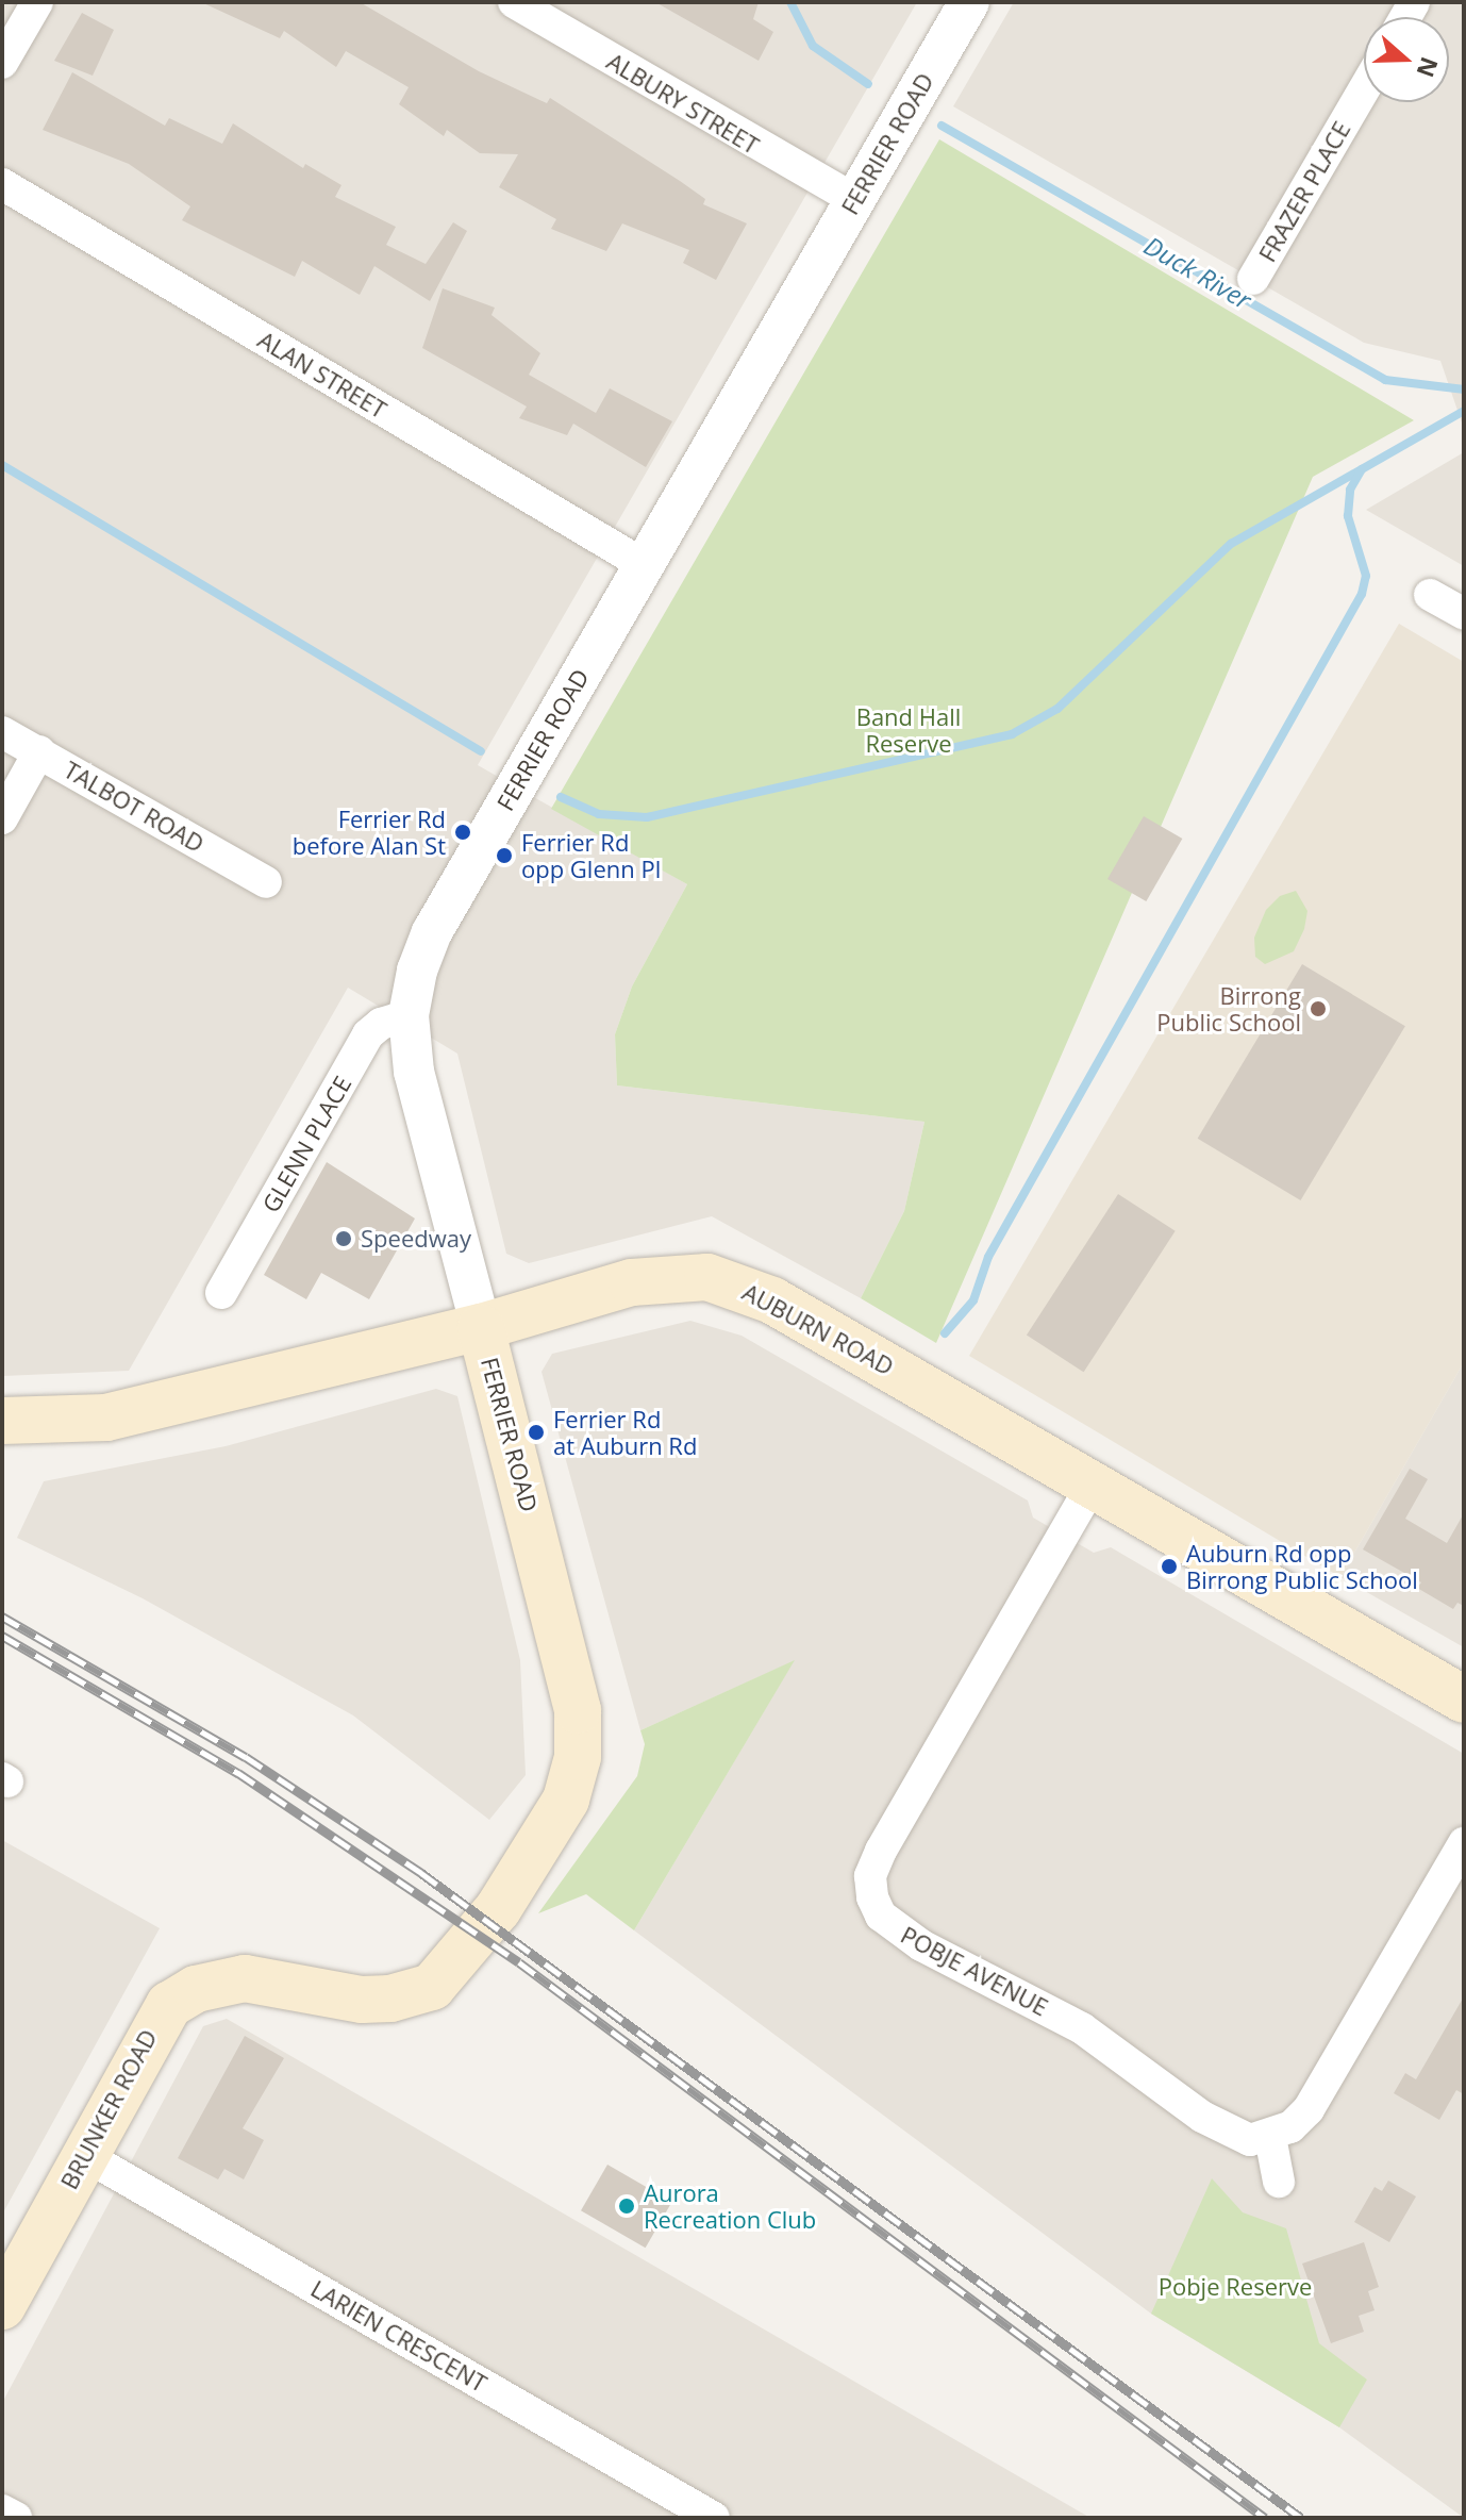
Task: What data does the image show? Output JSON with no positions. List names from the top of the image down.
{
  "streets": {
    "main road": ["FERRIER ROAD", "AUBURN ROAD", "BRUNKER ROAD"],
    "street": [
      "ALBURY STREET",
      "FRAZER PLACE",
      "ALAN STREET",
      "TALBOT ROAD",
      "GLENN PLACE",
      "POBJE AVENUE",
      "LARIEN CRESCENT"
    ]
  },
  "crossings": [
    ["ALBURY STREET", "FERRIER ROAD"],
    ["FERRIER ROAD", "ALAN STREET"],
    ["FERRIER ROAD", "GLENN PLACE"],
    ["FERRIER ROAD", "AUBURN ROAD"],
    ["FERRIER ROAD", "BRUNKER ROAD"],
    ["AUBURN ROAD", "POBJE AVENUE"],
    ["BRUNKER ROAD", "LARIEN CRESCENT"]
  ],
  "water": ["Duck River"],
  "parks": ["Band Hall Reserve", "Pobje Reserve"],
  "places": [
    "Ferrier Rd before Alan St",
    "Ferrier Rd opp Glenn Pl",
    "Birrong Public School",
    "Speedway",
    "Ferrier Rd at Auburn Rd",
    "Auburn Rd opp Birrong Public School",
    "Aurora Recreation Club"
  ],
  "north": "right"
}
